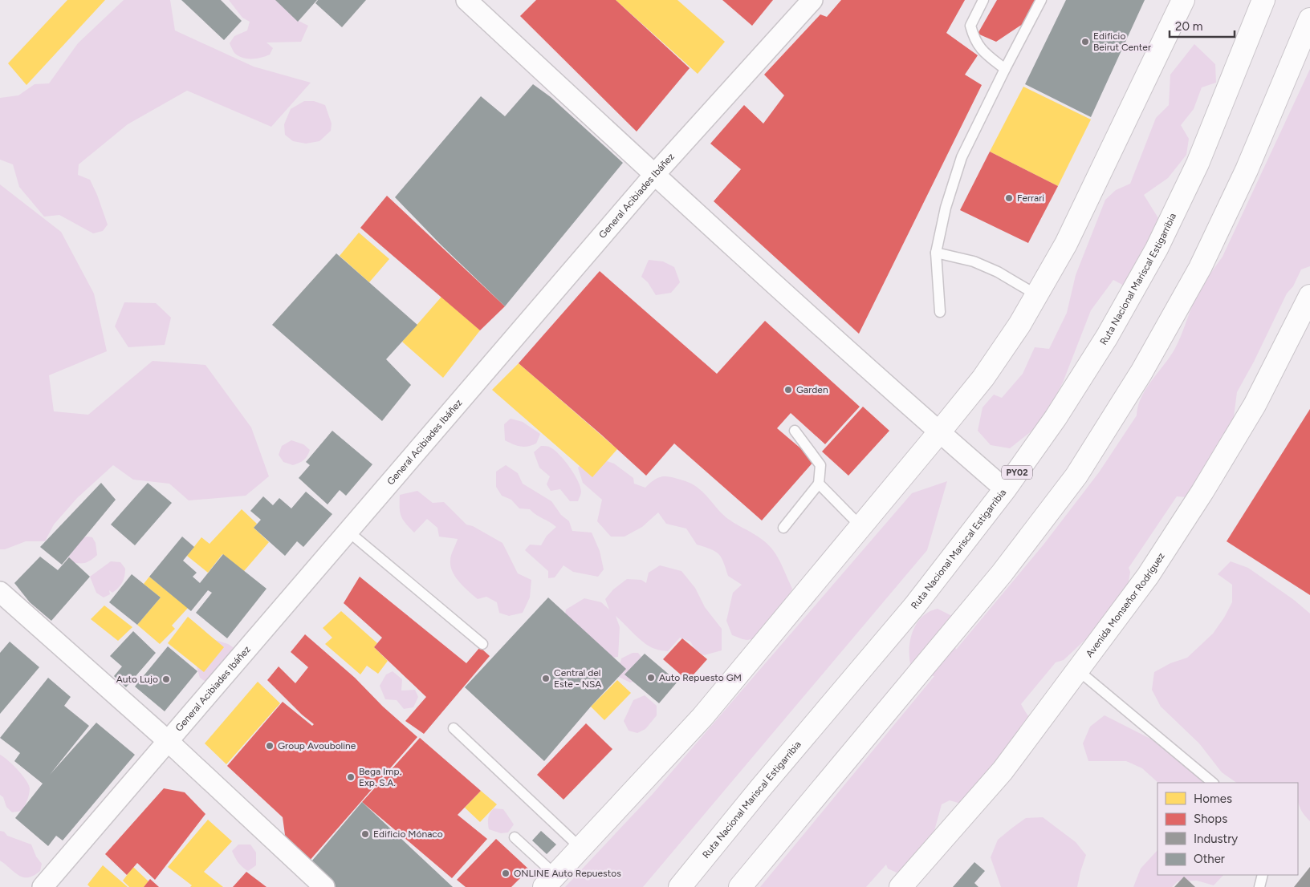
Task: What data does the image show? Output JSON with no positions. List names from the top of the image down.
{
  "streets": {
    "main road": ["Ruta Nacional Mariscal Estigarribia", "PY02", "Avenida Monseñor Rodríguez"],
    "street": ["General Acibiades Ibáñez"]
  },
  "places": [
    "Edificio Beirut Center",
    "Ferrari",
    "Garden",
    "Auto Repuesto GM",
    "Central del Este - NSA",
    "Auto Lujo",
    "Group Avouboline",
    "Bega Imp. Exp. S.A.",
    "Edificio Mónaco",
    "ONLINE Auto Repuestos"
  ],
  "legend": [
    "Homes",
    "Shops",
    "Industry",
    "Other"
  ],
  "scale_bar": "20 m"
}
